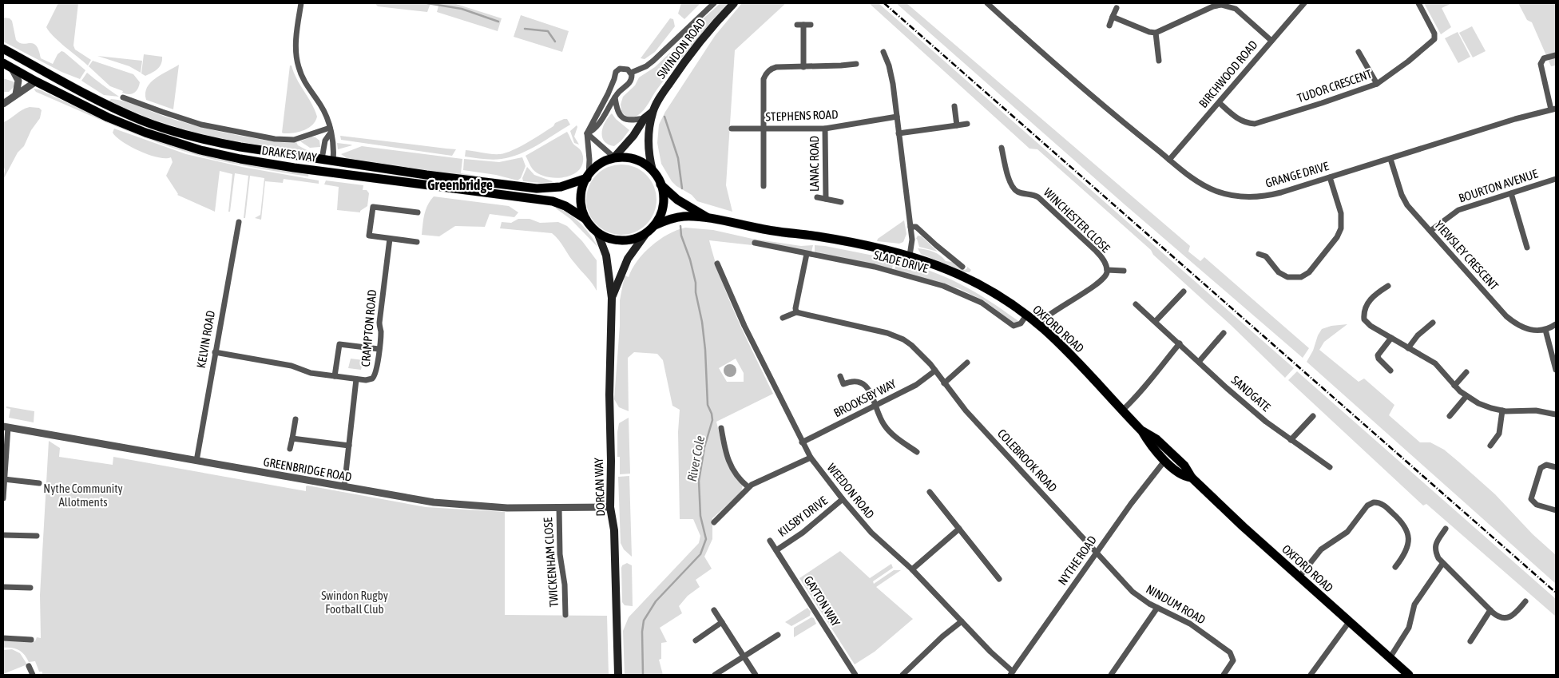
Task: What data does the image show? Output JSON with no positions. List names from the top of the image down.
{
  "streets": {
    "main road": [
      "SWINDON ROAD",
      "DRAKES WAY",
      "SLADE DRIVE",
      "OXFORD ROAD",
      "DORCAN WAY"
    ],
    "street": [
      "BIRCHWOOD ROAD",
      "TUDOR CRESCENT",
      "STEPHENS ROAD",
      "LANAC ROAD",
      "GRANGE DRIVE",
      "BOURTON AVENUE",
      "WINCHESTER CLOSE",
      "YIEWSLEY CRESCENT",
      "CRAMPTON ROAD",
      "KELVIN ROAD",
      "SANDGATE",
      "BROOKSBY WAY",
      "COLEBROOK ROAD",
      "GREENBRIDGE ROAD",
      "WEEDON ROAD",
      "KILSBY DRIVE",
      "NYTHE ROAD",
      "TWICKENHAM CLOSE",
      "GAYTON WAY",
      "NINDUM ROAD"
    ]
  },
  "crossings": [
    ["SWINDON ROAD", "DRAKES WAY"],
    ["SWINDON ROAD", "SLADE DRIVE"],
    ["SWINDON ROAD", "DORCAN WAY"],
    ["BIRCHWOOD ROAD", "TUDOR CRESCENT"],
    ["BIRCHWOOD ROAD", "GRANGE DRIVE"],
    ["STEPHENS ROAD", "LANAC ROAD"],
    ["DRAKES WAY", "SLADE DRIVE"],
    ["DRAKES WAY", "DORCAN WAY"],
    ["GRANGE DRIVE", "YIEWSLEY CRESCENT"],
    ["BOURTON AVENUE", "YIEWSLEY CRESCENT"],
    ["WINCHESTER CLOSE", "OXFORD ROAD"],
    ["SLADE DRIVE", "OXFORD ROAD"],
    ["SLADE DRIVE", "DORCAN WAY"],
    ["CRAMPTON ROAD", "KELVIN ROAD"],
    ["OXFORD ROAD", "NYTHE ROAD"],
    ["KELVIN ROAD", "GREENBRIDGE ROAD"],
    ["BROOKSBY WAY", "COLEBROOK ROAD"],
    ["BROOKSBY WAY", "WEEDON ROAD"],
    ["COLEBROOK ROAD", "NYTHE ROAD"],
    ["COLEBROOK ROAD", "NINDUM ROAD"],
    ["GREENBRIDGE ROAD", "DORCAN WAY"],
    ["GREENBRIDGE ROAD", "TWICKENHAM CLOSE"],
    ["WEEDON ROAD", "KILSBY DRIVE"],
    ["WEEDON ROAD", "NYTHE ROAD"],
    ["KILSBY DRIVE", "GAYTON WAY"],
    ["NYTHE ROAD", "NINDUM ROAD"]
  ],
  "districts": ["Greenbridge"],
  "water": ["River Cole"],
  "parks": ["Nythe Community Allotments", "Swindon Rugby Football Club"]
}
